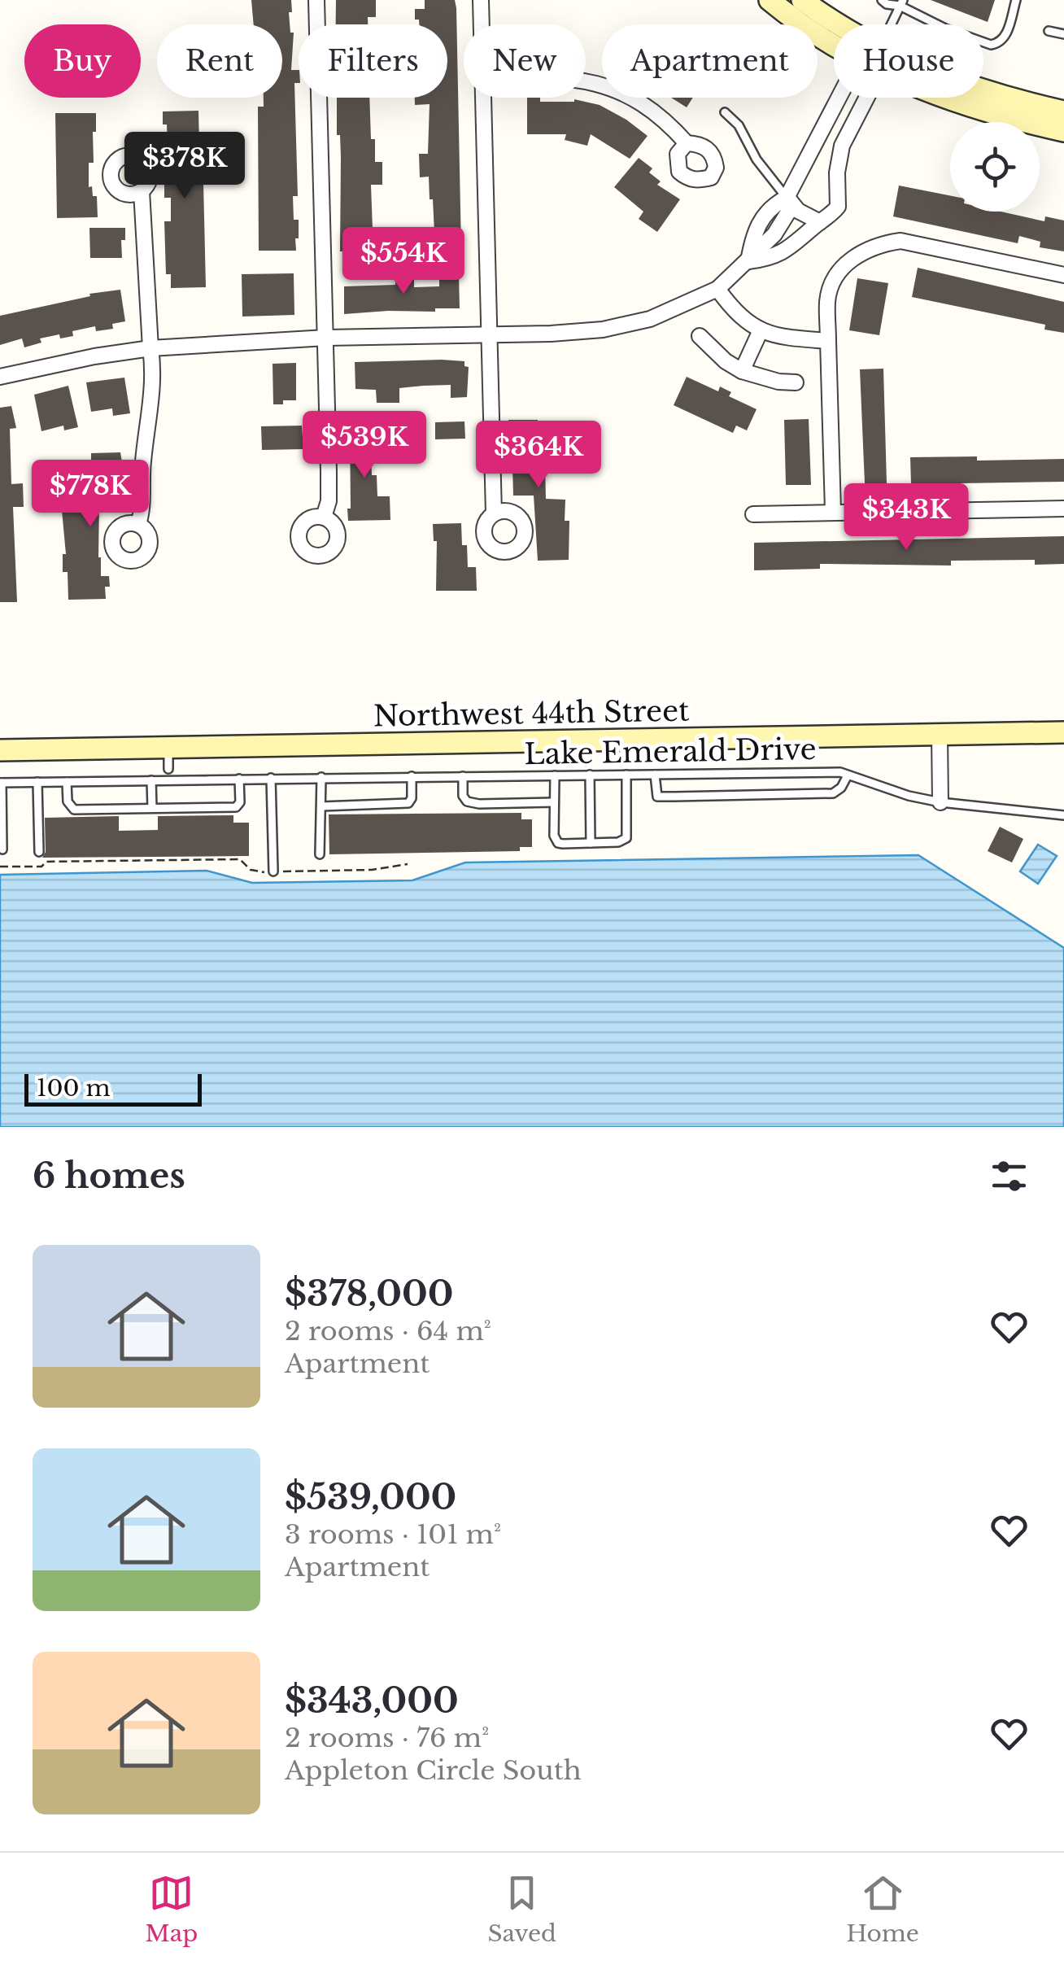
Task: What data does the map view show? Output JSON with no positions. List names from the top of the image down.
{
  "streets": {
    "street": ["Northwest 44th Street"],
    "lane": ["Lake Emerald Drive"]
  },
  "scale_bar": "100 m",
  "page": {
    "chip": [
      "Buy",
      "Rent",
      "Filters",
      "New",
      "Apartment",
      "House"
    ],
    "price": [
      "$378K",
      "$554K",
      "$539K",
      "$364K",
      "$778K",
      "$343K"
    ],
    "scale": "100 m",
    "heading": "6 homes",
    "list": [
      {
        "name": "$378,000",
        "note": "2 rooms · 64 m² · Apartment"
      },
      {
        "name": "$539,000",
        "note": "3 rooms · 101 m² · Apartment"
      },
      {
        "name": "$343,000",
        "note": "2 rooms · 76 m² · Appleton Circle South"
      }
    ],
    "tabs": ["Map", "Saved", "Home"]
  }
}
